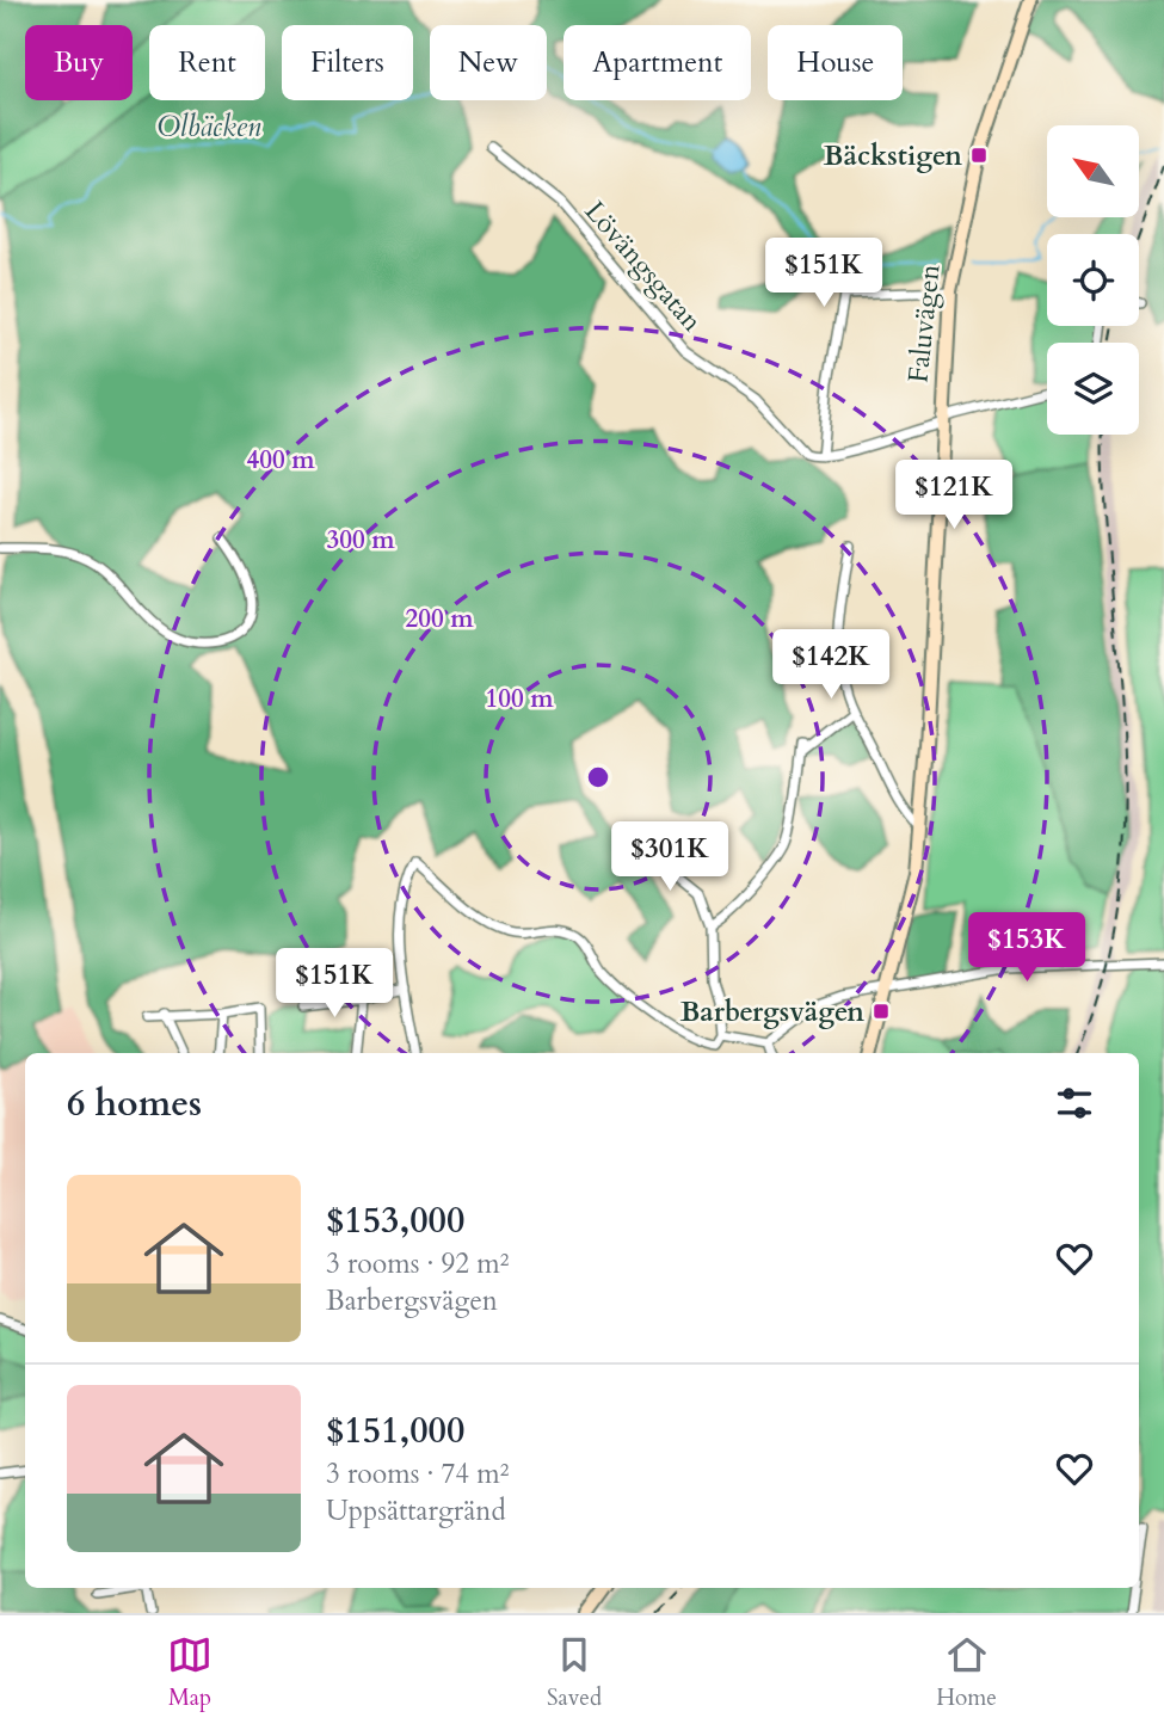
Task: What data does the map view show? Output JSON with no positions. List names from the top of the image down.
{
  "streets": {
    "street": ["Lövängsgatan", "Faluvägen"]
  },
  "water": ["Olbäcken"],
  "places": {
    "transit": ["Bäckstigen", "Barbergsvägen"]
  },
  "north": "top left",
  "page": {
    "chip": [
      "Buy",
      "Rent",
      "Filters",
      "New",
      "Apartment",
      "House"
    ],
    "price": [
      "$151K",
      "$121K",
      "$142K",
      "$301K",
      "$153K",
      "$151K"
    ],
    "heading": "6 homes",
    "list": [
      {
        "name": "$153,000",
        "note": "3 rooms · 92 m² · Barbergsvägen"
      },
      {
        "name": "$151,000",
        "note": "3 rooms · 74 m² · Uppsättargränd"
      }
    ],
    "tabs": ["Map", "Saved", "Home"]
  },
  "rings": [
    "400 m",
    "300 m",
    "200 m",
    "100 m"
  ]
}
